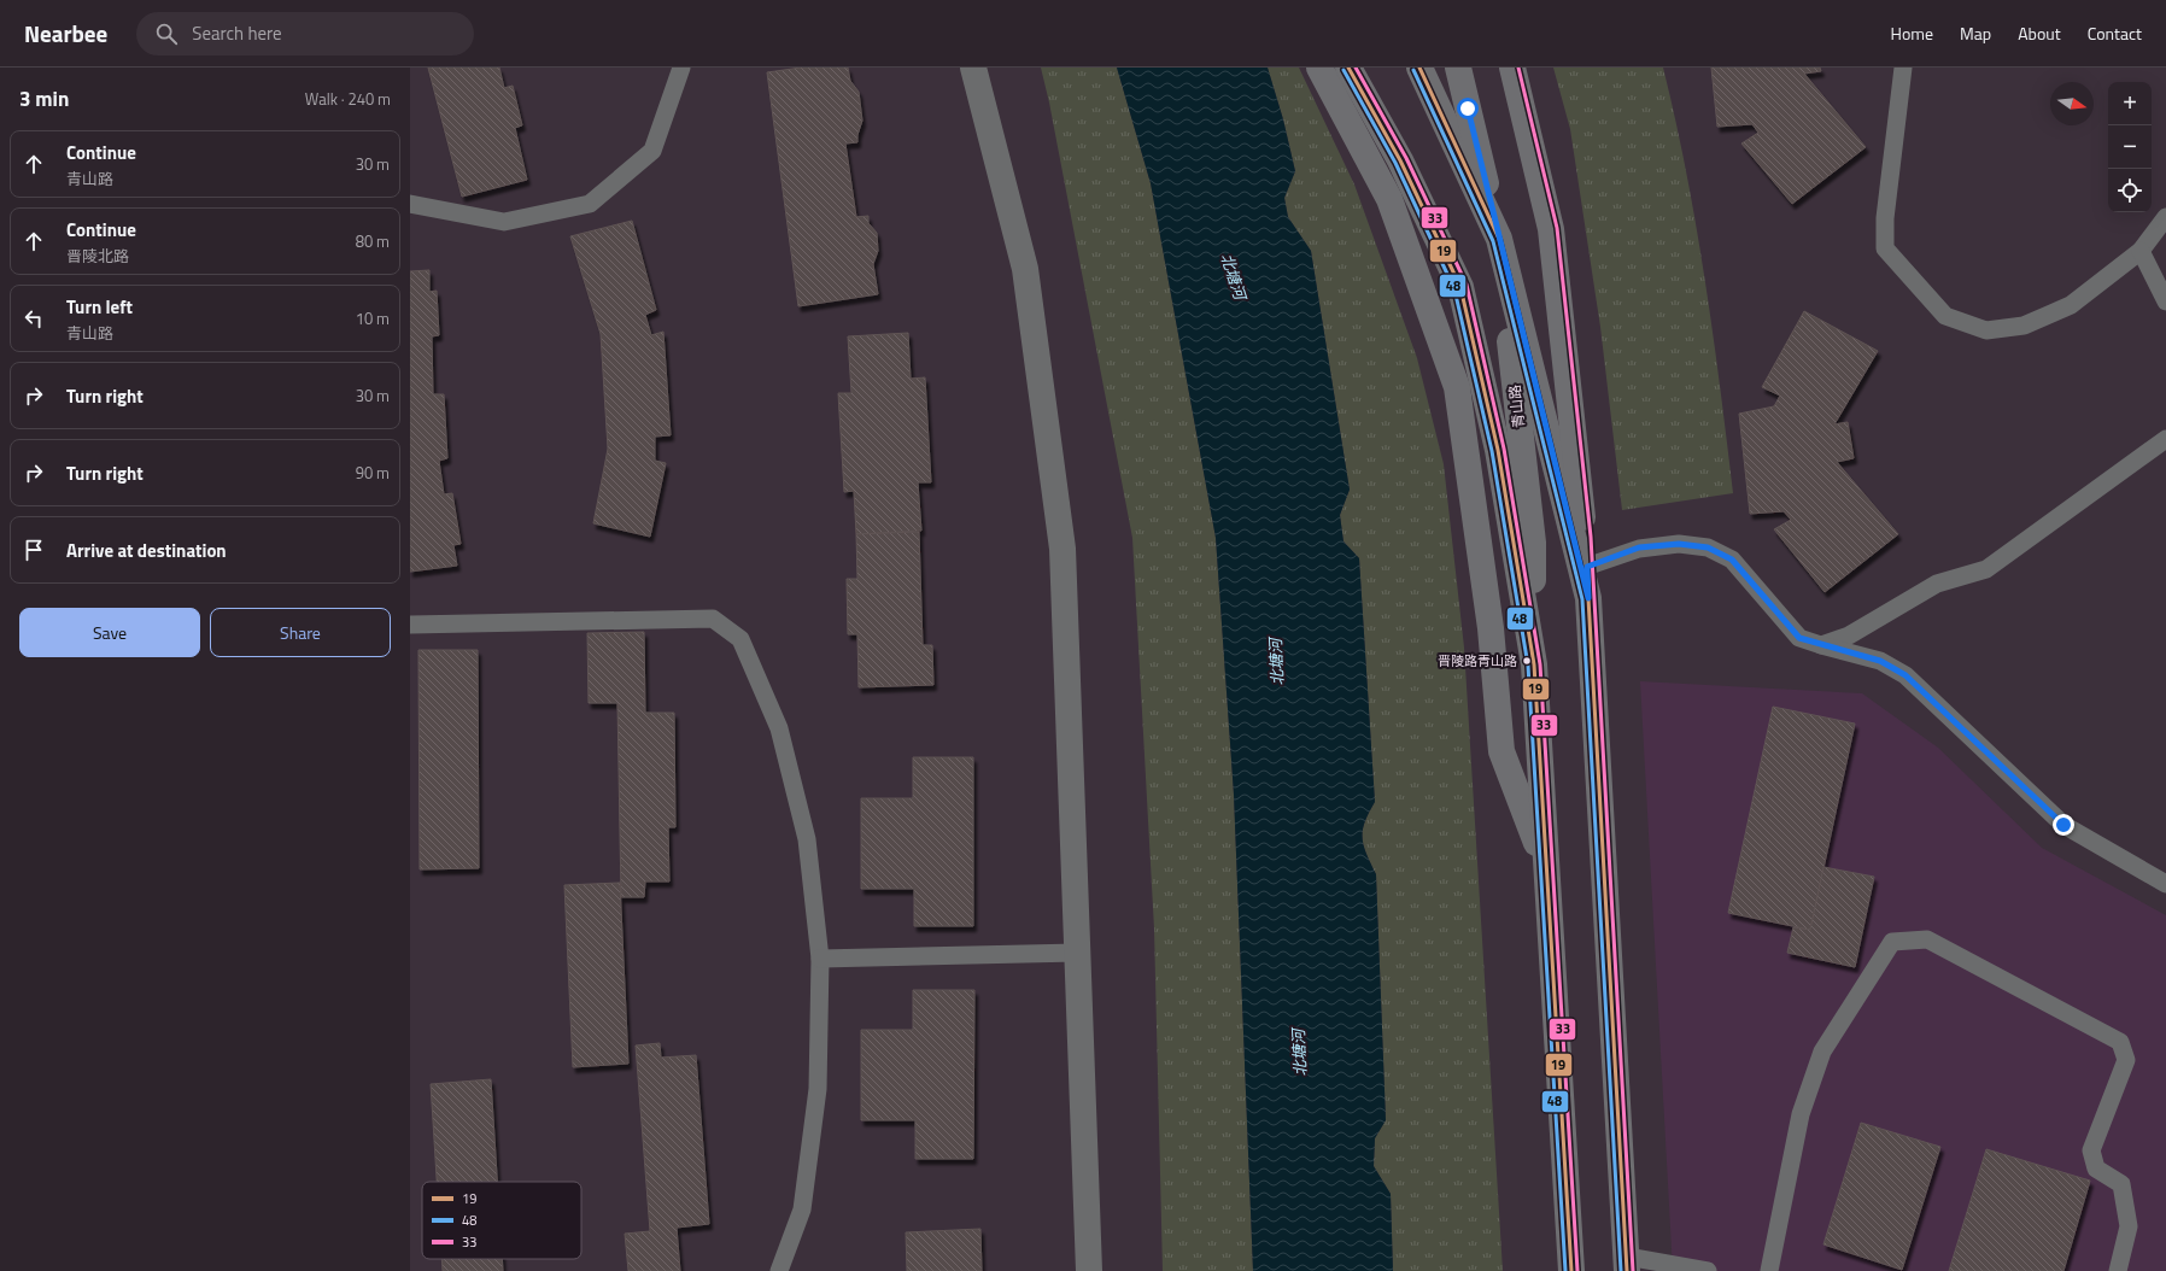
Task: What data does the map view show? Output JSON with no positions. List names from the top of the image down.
{
  "streets": {
    "main road": ["青山路"]
  },
  "water": ["北塘河"],
  "places": ["晋陵路青山路"],
  "lines": ["transit line 19", "transit line 33", "transit line 48"],
  "legend": ["19", "48", "33"],
  "north": "right",
  "page": {
    "header": "Nearbee",
    "search": "Search here",
    "nav": [
      "Home",
      "Map",
      "About",
      "Contact"
    ],
    "heading": ["3 min", "Walk · 240 m"],
    "map_buttons": ["+", "−"],
    "list": [
      ["Continue", "青山路", "30 m"],
      ["Continue", "晋陵北路", "80 m"],
      ["Turn left", "青山路", "10 m"],
      ["Turn right", "30 m"],
      ["Turn right", "90 m"],
      "Arrive at destination"
    ],
    "buttons": ["Save", "Share"]
  }
}
